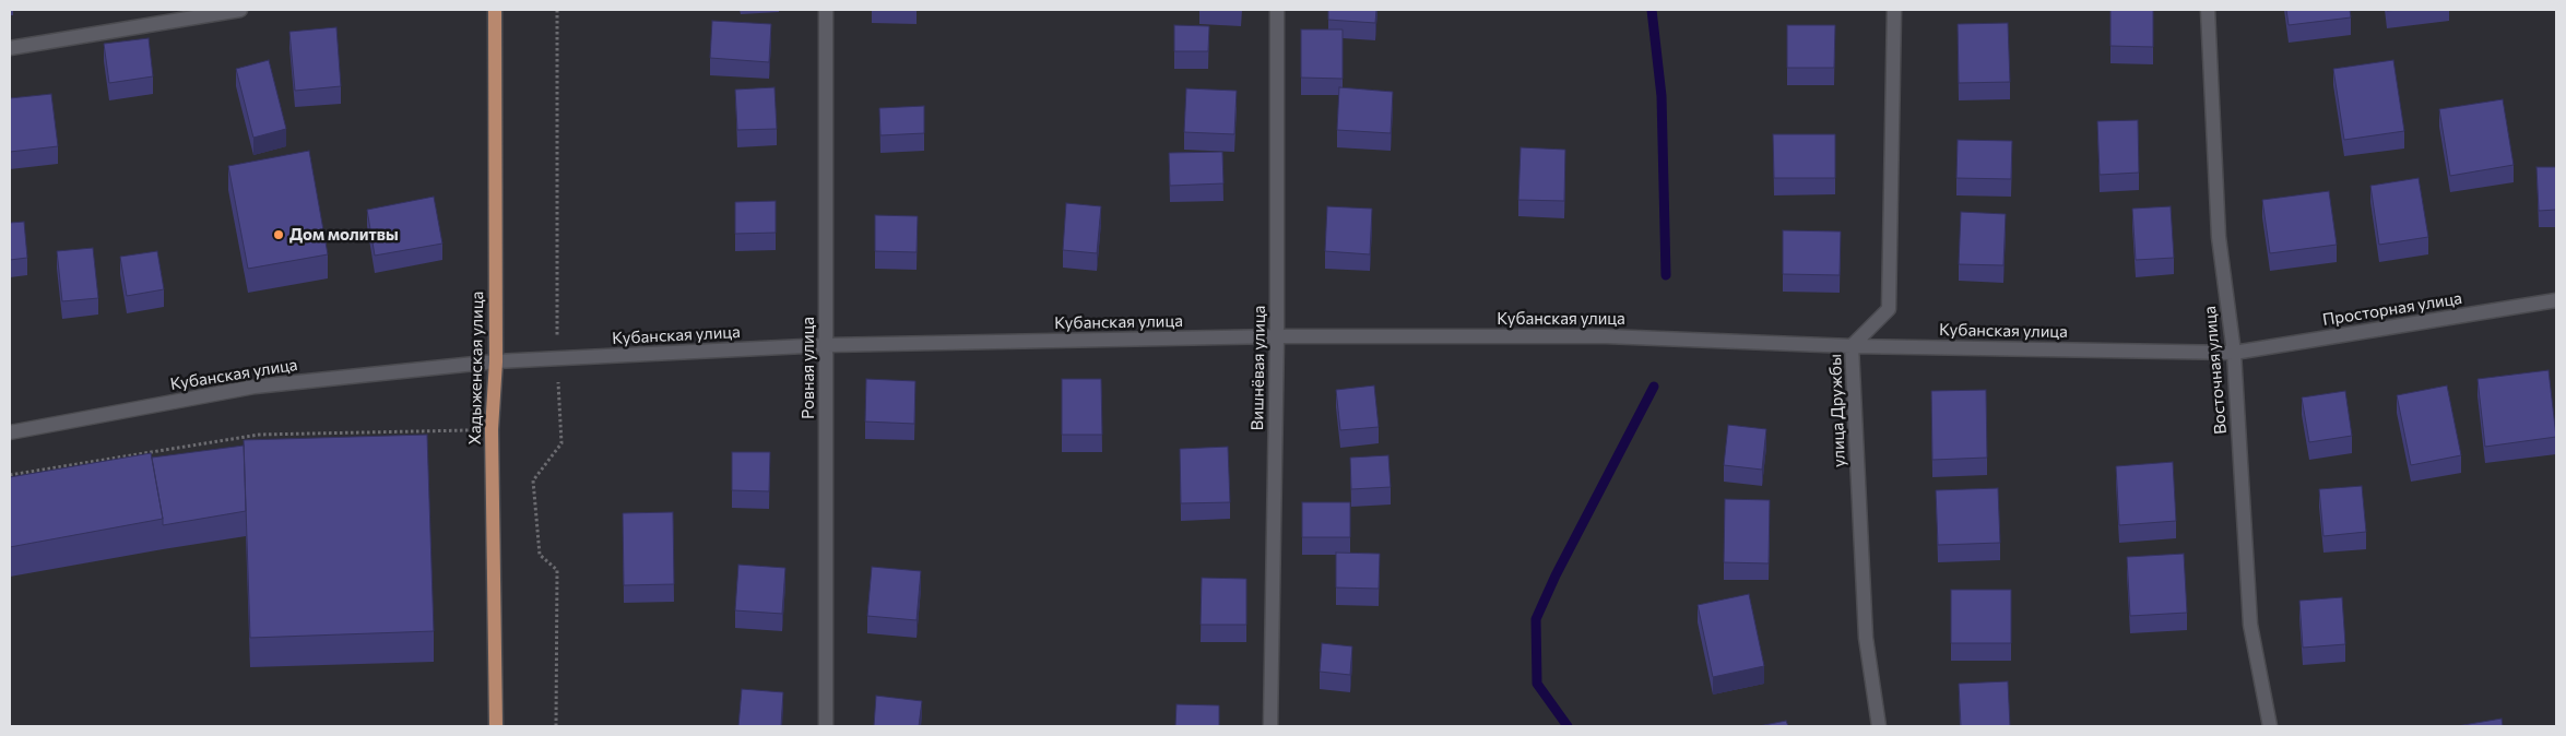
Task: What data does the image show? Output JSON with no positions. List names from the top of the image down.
{
  "streets": {
    "main road": ["Хадыженская улица"],
    "street": [
      "Просторная улица",
      "Кубанская улица",
      "Ровная улица",
      "Вишнёвая улица",
      "Восточная улица",
      "улица Дружбы"
    ]
  },
  "crossings": [
    ["Просторная улица", "Кубанская улица"],
    ["Просторная улица", "Восточная улица"],
    ["Кубанская улица", "Хадыженская улица"],
    ["Кубанская улица", "Ровная улица"],
    ["Кубанская улица", "Вишнёвая улица"],
    ["Кубанская улица", "Восточная улица"],
    ["Кубанская улица", "улица Дружбы"]
  ],
  "places": ["Дом молитвы"]
}
